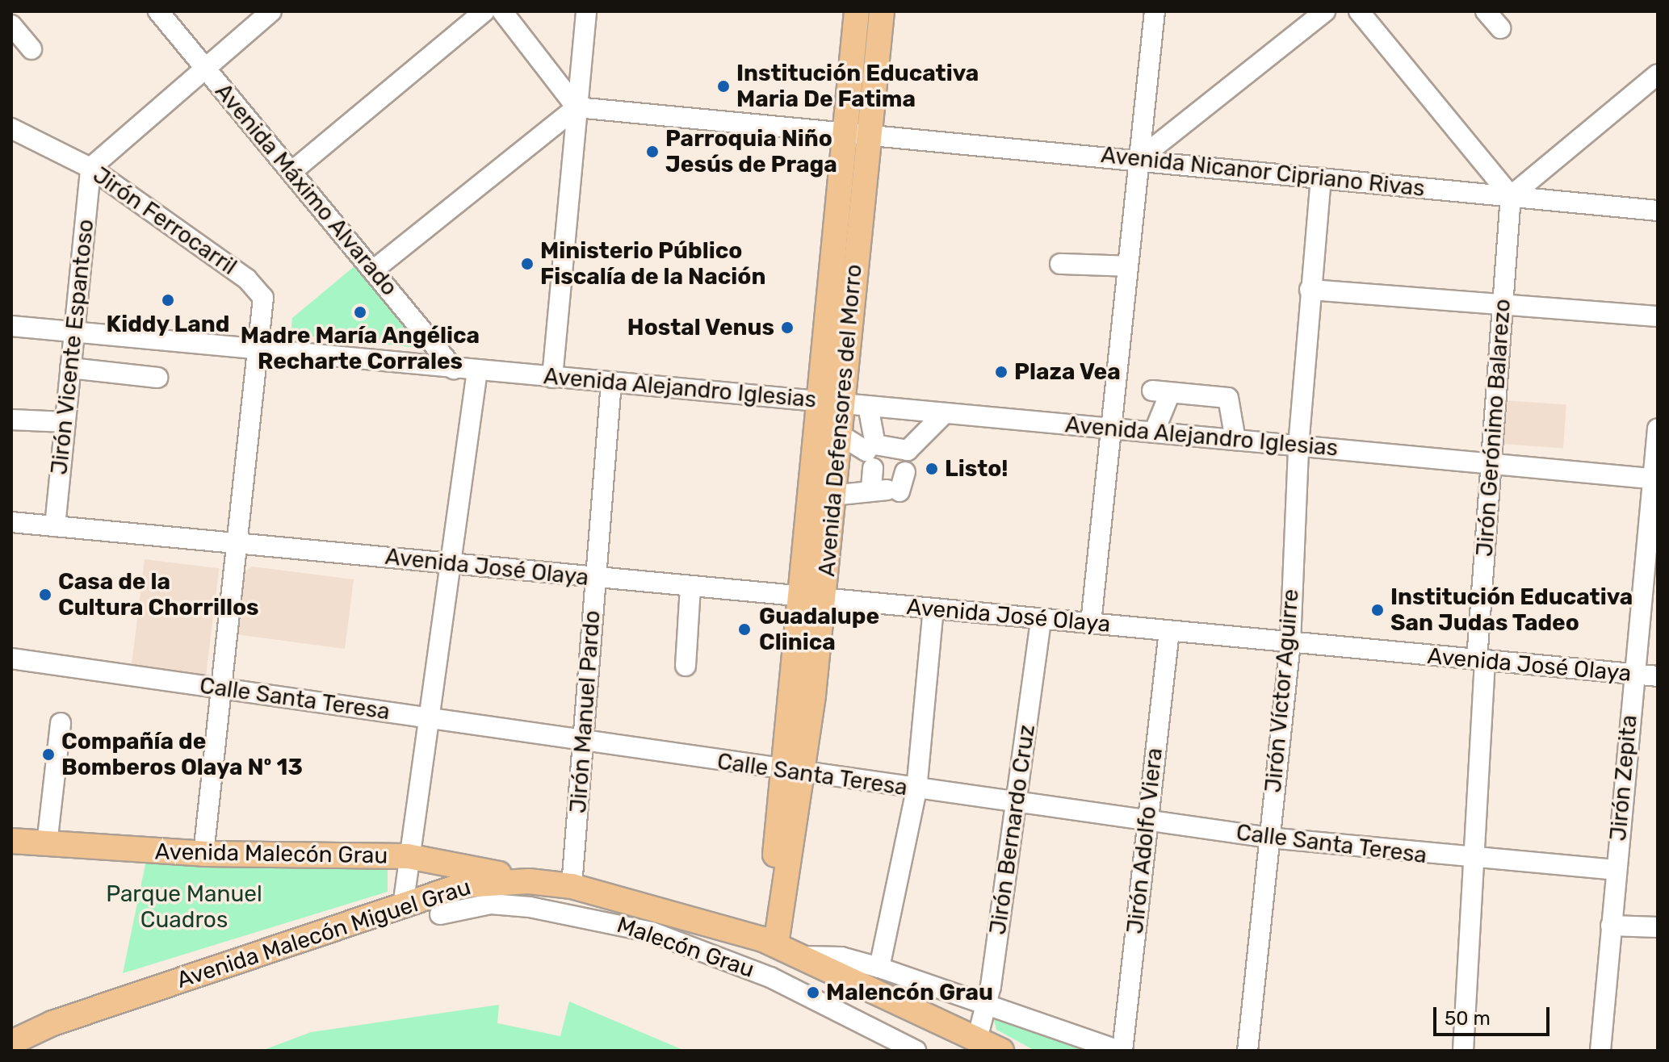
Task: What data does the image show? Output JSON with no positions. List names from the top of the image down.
{
  "streets": {
    "main road": ["Avenida Defensores del Morro", "Avenida Malecón Grau", "Avenida Malecón Miguel Grau"],
    "street": [
      "Avenida Nicanor Cipriano Rivas",
      "Avenida Máximo Alvarado",
      "Jirón Ferrocarril",
      "Jirón Vicente Espantoso",
      "Avenida Alejandro Iglesias",
      "Jirón Gerónimo Balarezo",
      "Avenida José Olaya",
      "Jirón Víctor Aguirre",
      "Calle Santa Teresa",
      "Jirón Manuel Pardo",
      "Jirón Zepita",
      "Jirón Bernardo Cruz",
      "Jirón Adolfo Viera",
      "Malecón Grau"
    ]
  },
  "crossings": [
    ["Avenida Nicanor Cipriano Rivas", "Avenida Defensores del Morro"],
    ["Avenida Nicanor Cipriano Rivas", "Jirón Gerónimo Balarezo"],
    ["Avenida Nicanor Cipriano Rivas", "Jirón Víctor Aguirre"],
    ["Avenida Máximo Alvarado", "Avenida Alejandro Iglesias"],
    ["Jirón Ferrocarril", "Jirón Vicente Espantoso"],
    ["Jirón Ferrocarril", "Avenida Alejandro Iglesias"],
    ["Jirón Ferrocarril", "Avenida José Olaya"],
    ["Jirón Ferrocarril", "Calle Santa Teresa"],
    ["Jirón Ferrocarril", "Avenida Malecón Grau"],
    ["Jirón Vicente Espantoso", "Avenida Alejandro Iglesias"],
    ["Jirón Vicente Espantoso", "Avenida José Olaya"],
    ["Avenida Alejandro Iglesias", "Avenida Defensores del Morro"],
    ["Avenida Alejandro Iglesias", "Jirón Gerónimo Balarezo"],
    ["Avenida Alejandro Iglesias", "Jirón Víctor Aguirre"],
    ["Avenida Alejandro Iglesias", "Jirón Manuel Pardo"],
    ["Avenida Alejandro Iglesias", "Jirón Zepita"],
    ["Avenida Defensores del Morro", "Avenida José Olaya"],
    ["Avenida Defensores del Morro", "Calle Santa Teresa"],
    ["Avenida Defensores del Morro", "Avenida Malecón Miguel Grau"],
    ["Jirón Gerónimo Balarezo", "Avenida José Olaya"],
    ["Jirón Gerónimo Balarezo", "Calle Santa Teresa"],
    ["Avenida José Olaya", "Jirón Víctor Aguirre"],
    ["Avenida José Olaya", "Jirón Manuel Pardo"],
    ["Avenida José Olaya", "Jirón Zepita"],
    ["Avenida José Olaya", "Jirón Bernardo Cruz"],
    ["Avenida José Olaya", "Jirón Adolfo Viera"],
    ["Jirón Víctor Aguirre", "Calle Santa Teresa"],
    ["Calle Santa Teresa", "Jirón Manuel Pardo"],
    ["Calle Santa Teresa", "Jirón Zepita"],
    ["Calle Santa Teresa", "Jirón Bernardo Cruz"],
    ["Calle Santa Teresa", "Jirón Adolfo Viera"],
    ["Jirón Manuel Pardo", "Avenida Malecón Miguel Grau"],
    ["Jirón Bernardo Cruz", "Avenida Malecón Miguel Grau"],
    ["Avenida Malecón Grau", "Avenida Malecón Miguel Grau"]
  ],
  "parks": ["Parque Manuel Cuadros"],
  "places": [
    "Institución Educativa Maria De Fatima",
    "Parroquia Niño Jesús de Praga",
    "Ministerio Público Fiscalía de la Nación",
    "Kiddy Land",
    "Madre María Angélica Recharte Corrales",
    "Hostal Venus",
    "Plaza Vea",
    "Listo!",
    "Casa de la Cultura Chorrillos",
    "Institución Educativa San Judas Tadeo",
    "Guadalupe Clinica",
    "Compañía de Bomberos Olaya Nº 13",
    "Malencón Grau"
  ],
  "scale_bar": "50 m"
}
